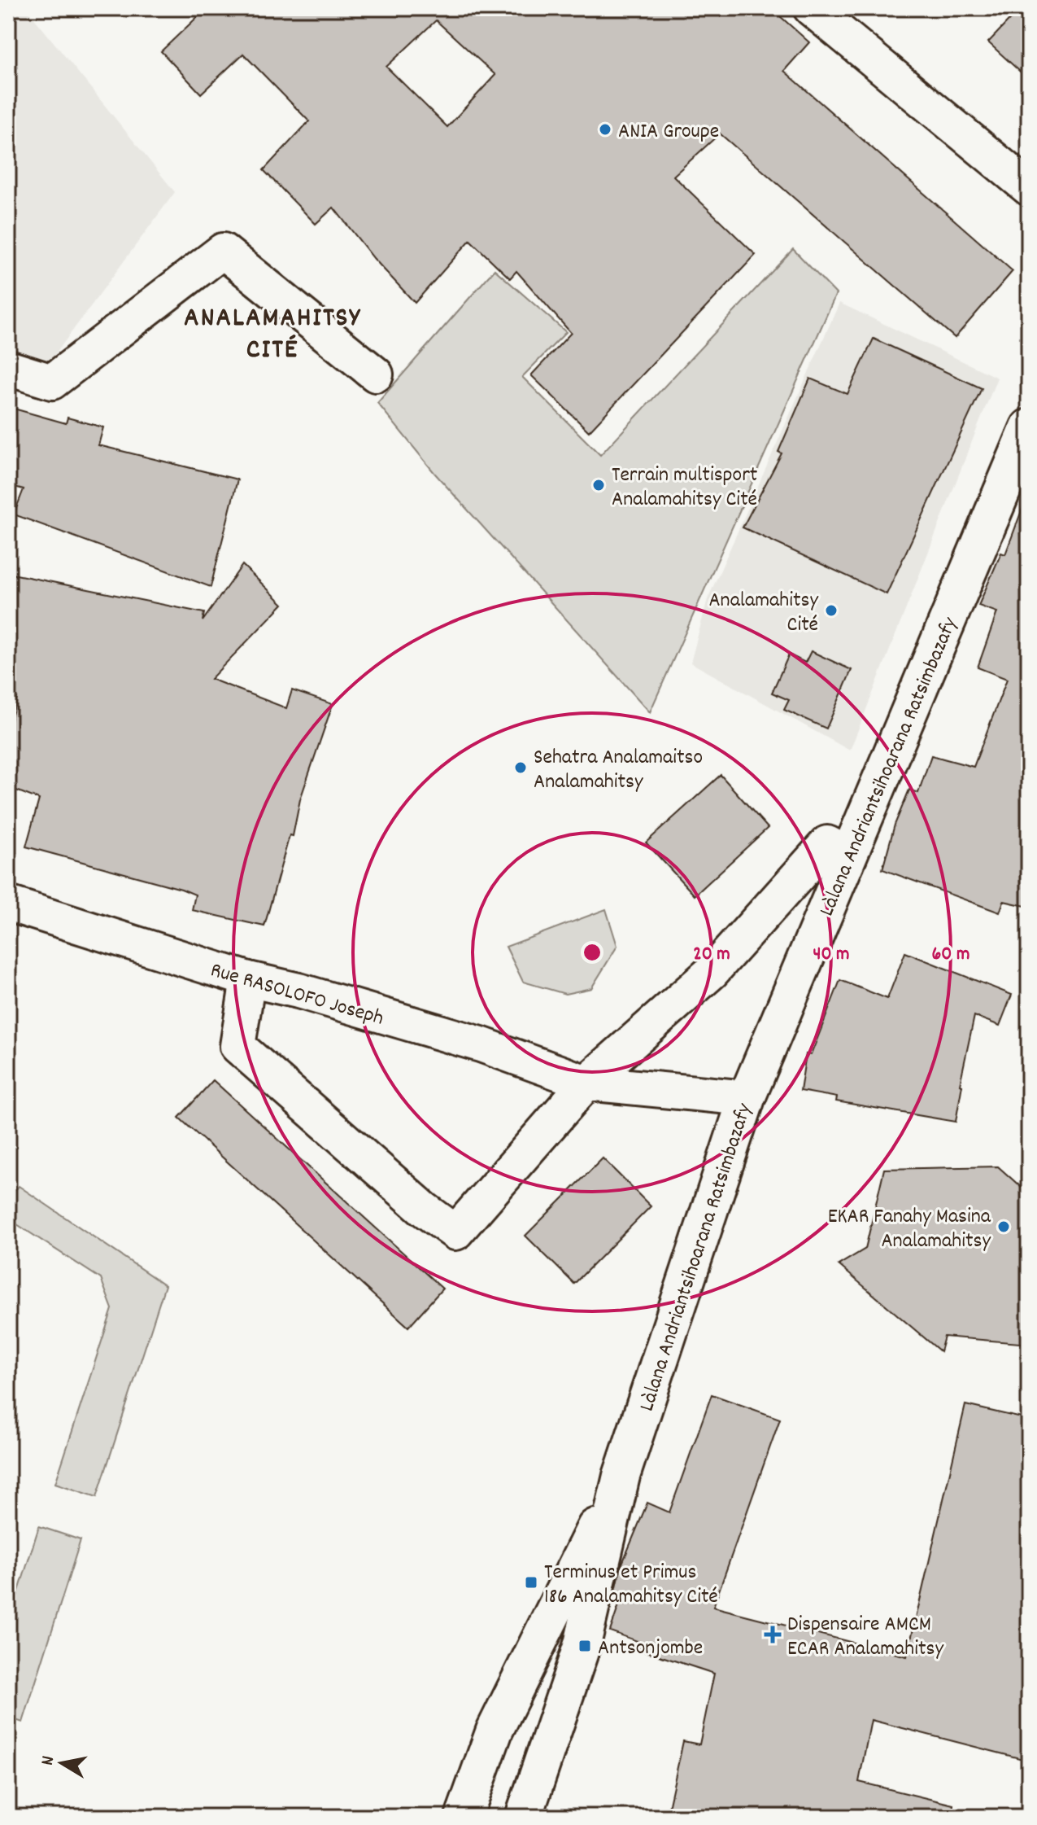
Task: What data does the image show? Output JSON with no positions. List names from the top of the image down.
{
  "streets": {
    "main road": ["Làlana Andriantsihoarana Ratsimbazafy"],
    "street": ["Rue RASOLOFO Joseph"]
  },
  "crossings": [
    ["Làlana Andriantsihoarana Ratsimbazafy", "Rue RASOLOFO Joseph"]
  ],
  "districts": ["ANALAMAHITSY CITÉ"],
  "places": {
    "other": [
      "ANIA Groupe",
      "Terrain multisport Analamahitsy Cité",
      "Analamahitsy Cité",
      "Sehatra Analamaitso Analamahitsy",
      "EKAR Fanahy Masina Analamahitsy"
    ],
    "transit": ["Terminus et Primus 186 Analamahitsy Cité", "Antsonjombe"],
    "health": ["Dispensaire AMCM ECAR Analamahitsy"]
  },
  "north": "left",
  "rings": ["20 m", "40 m", "60 m"]
}
